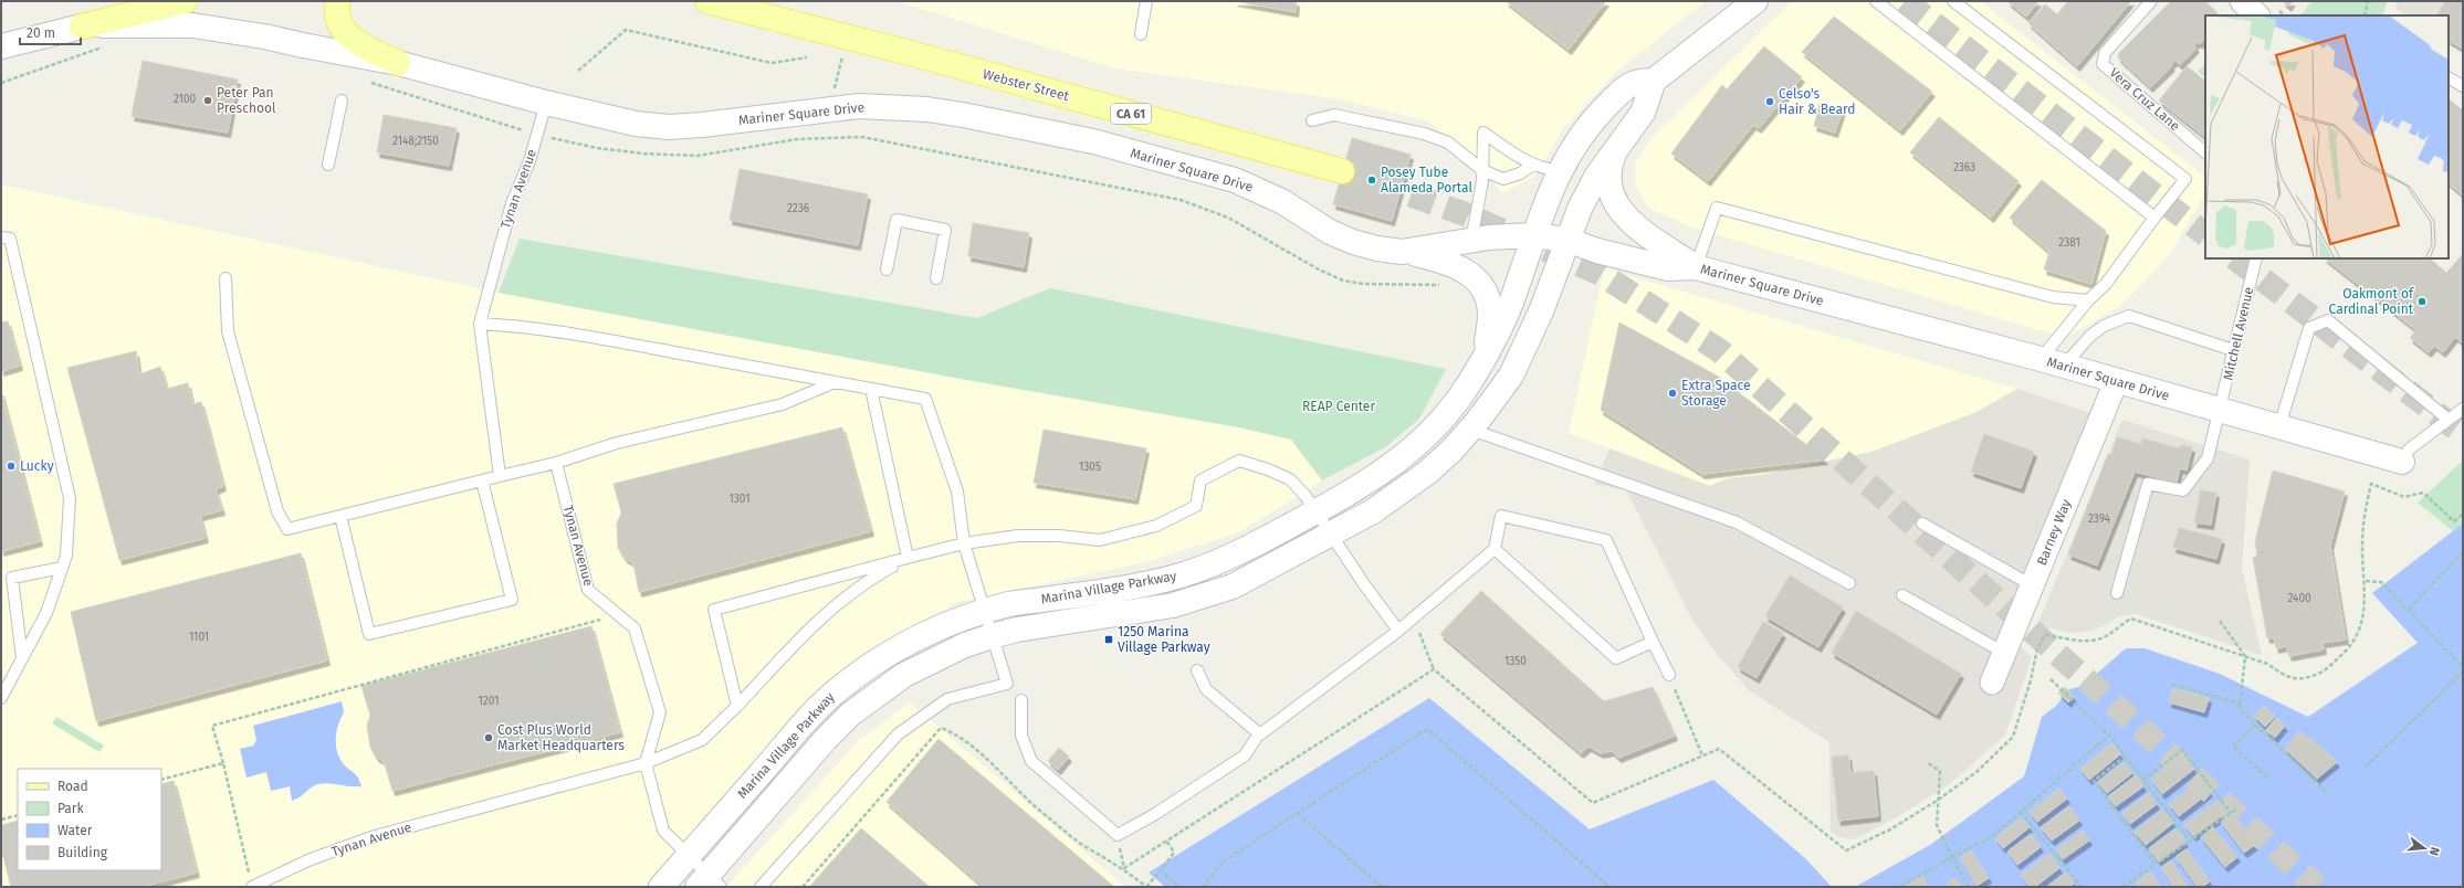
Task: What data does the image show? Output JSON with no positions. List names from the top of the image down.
{
  "streets": {
    "main road": ["Webster Street", "CA 61"],
    "street": ["Mariner Square Drive", "Barney Way", "Marina Village Parkway"],
    "lane": ["Vera Cruz Lane", "Tynan Avenue", "Mitchell Avenue"]
  },
  "crossings": [
    ["Mariner Square Drive", "Tynan Avenue"],
    ["Mariner Square Drive", "Mitchell Avenue"],
    ["Mariner Square Drive", "Barney Way"],
    ["Mariner Square Drive", "Marina Village Parkway"]
  ],
  "parks": ["REAP Center"],
  "places": {
    "other": [
      "Peter Pan Preschool",
      "Celso's Hair & Beard",
      "Posey Tube Alameda Portal",
      "Oakmont of Cardinal Point",
      "Extra Space Storage",
      "Lucky",
      "Cost Plus World Market Headquarters"
    ],
    "transit": ["1250 Marina Village Parkway"]
  },
  "house_numbers": [
    "2100",
    "2148;2150",
    "2363",
    "2236",
    "2381",
    "1305",
    "1301",
    "2394",
    "2400",
    "1101",
    "1350",
    "1201"
  ],
  "legend": [
    "Road",
    "Park",
    "Water",
    "Building"
  ],
  "scale_bar": "20 m",
  "north": "right"
}
